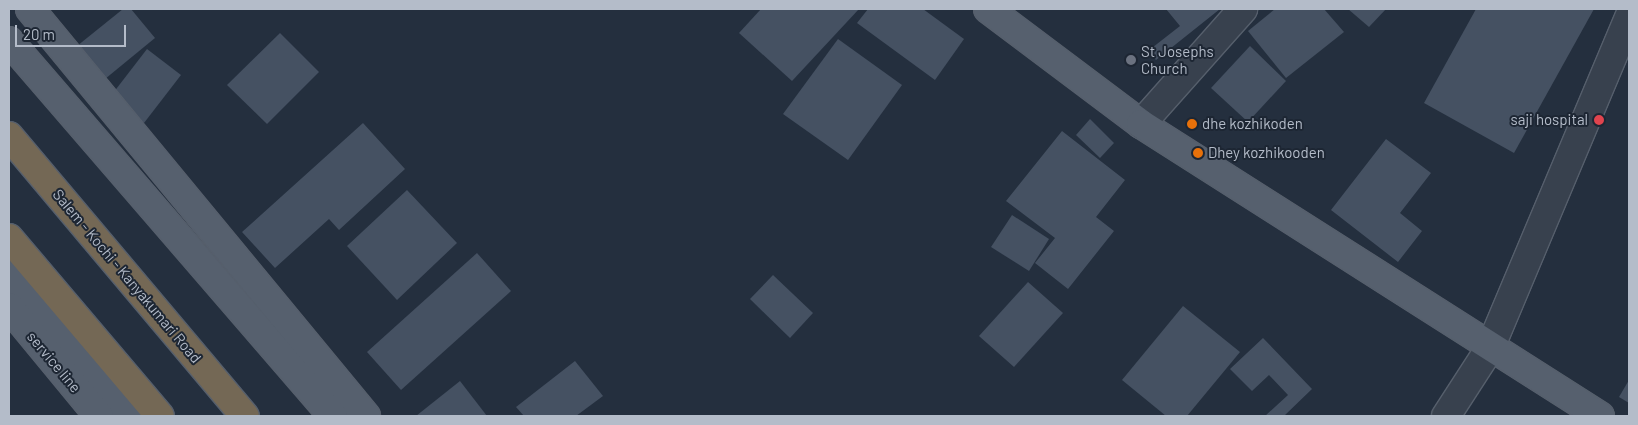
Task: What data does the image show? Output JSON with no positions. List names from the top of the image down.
{
  "streets": {
    "highway": ["Salem - Kochi - Kanyakumari Road"],
    "main road": ["service line"]
  },
  "places": [
    "St Josephs Church",
    "saji hospital",
    "dhe kozhikoden",
    "Dhey kozhikooden"
  ],
  "scale_bar": "20 m"
}
